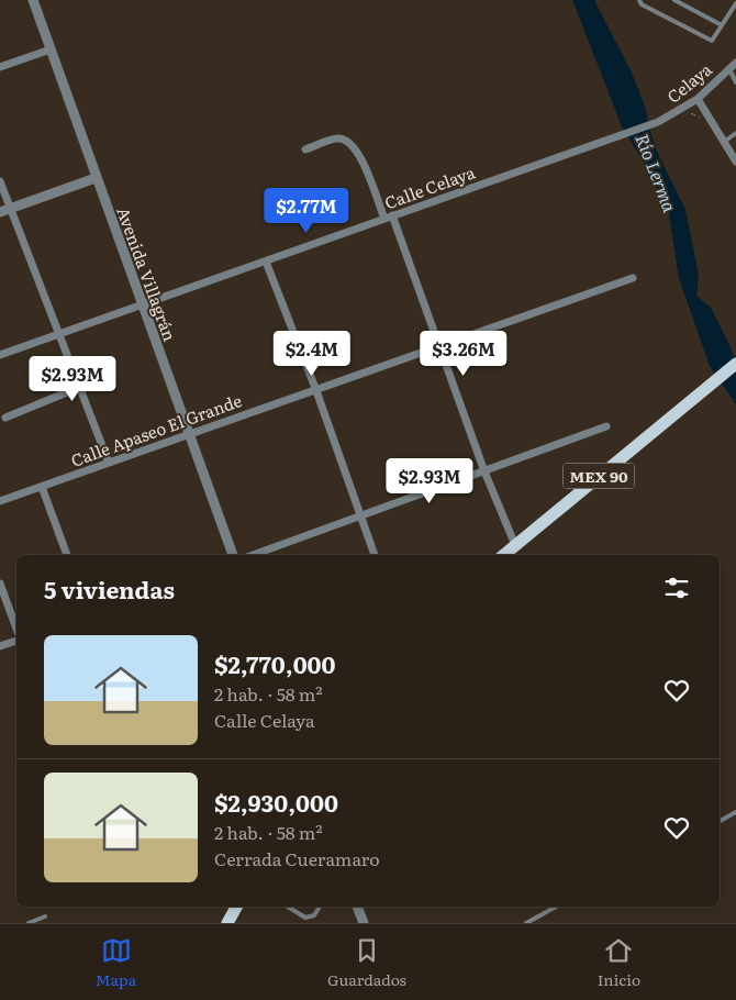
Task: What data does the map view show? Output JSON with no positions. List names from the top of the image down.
{
  "streets": {
    "main road": ["MEX 90"],
    "street": [
      "Celaya",
      "Calle Celaya",
      "Avenida Villagrán",
      "Calle Apaseo El Grande"
    ]
  },
  "crossings": [
    ["Celaya", "Calle Celaya"],
    ["Calle Celaya", "Avenida Villagrán"],
    ["Avenida Villagrán", "Calle Apaseo El Grande"]
  ],
  "water": ["Río Lerma"],
  "page": {
    "price": [
      "$2.77M",
      "$2.4M",
      "$3.26M",
      "$2.93M",
      "$2.93M"
    ],
    "heading": "5 viviendas",
    "list": [
      {
        "name": "$2,770,000",
        "note": "2 hab. · 58 m² · Calle Celaya"
      },
      {
        "name": "$2,930,000",
        "note": "2 hab. · 58 m² · Cerrada Cueramaro"
      }
    ],
    "tabs": ["Mapa", "Guardados", "Inicio"]
  }
}
